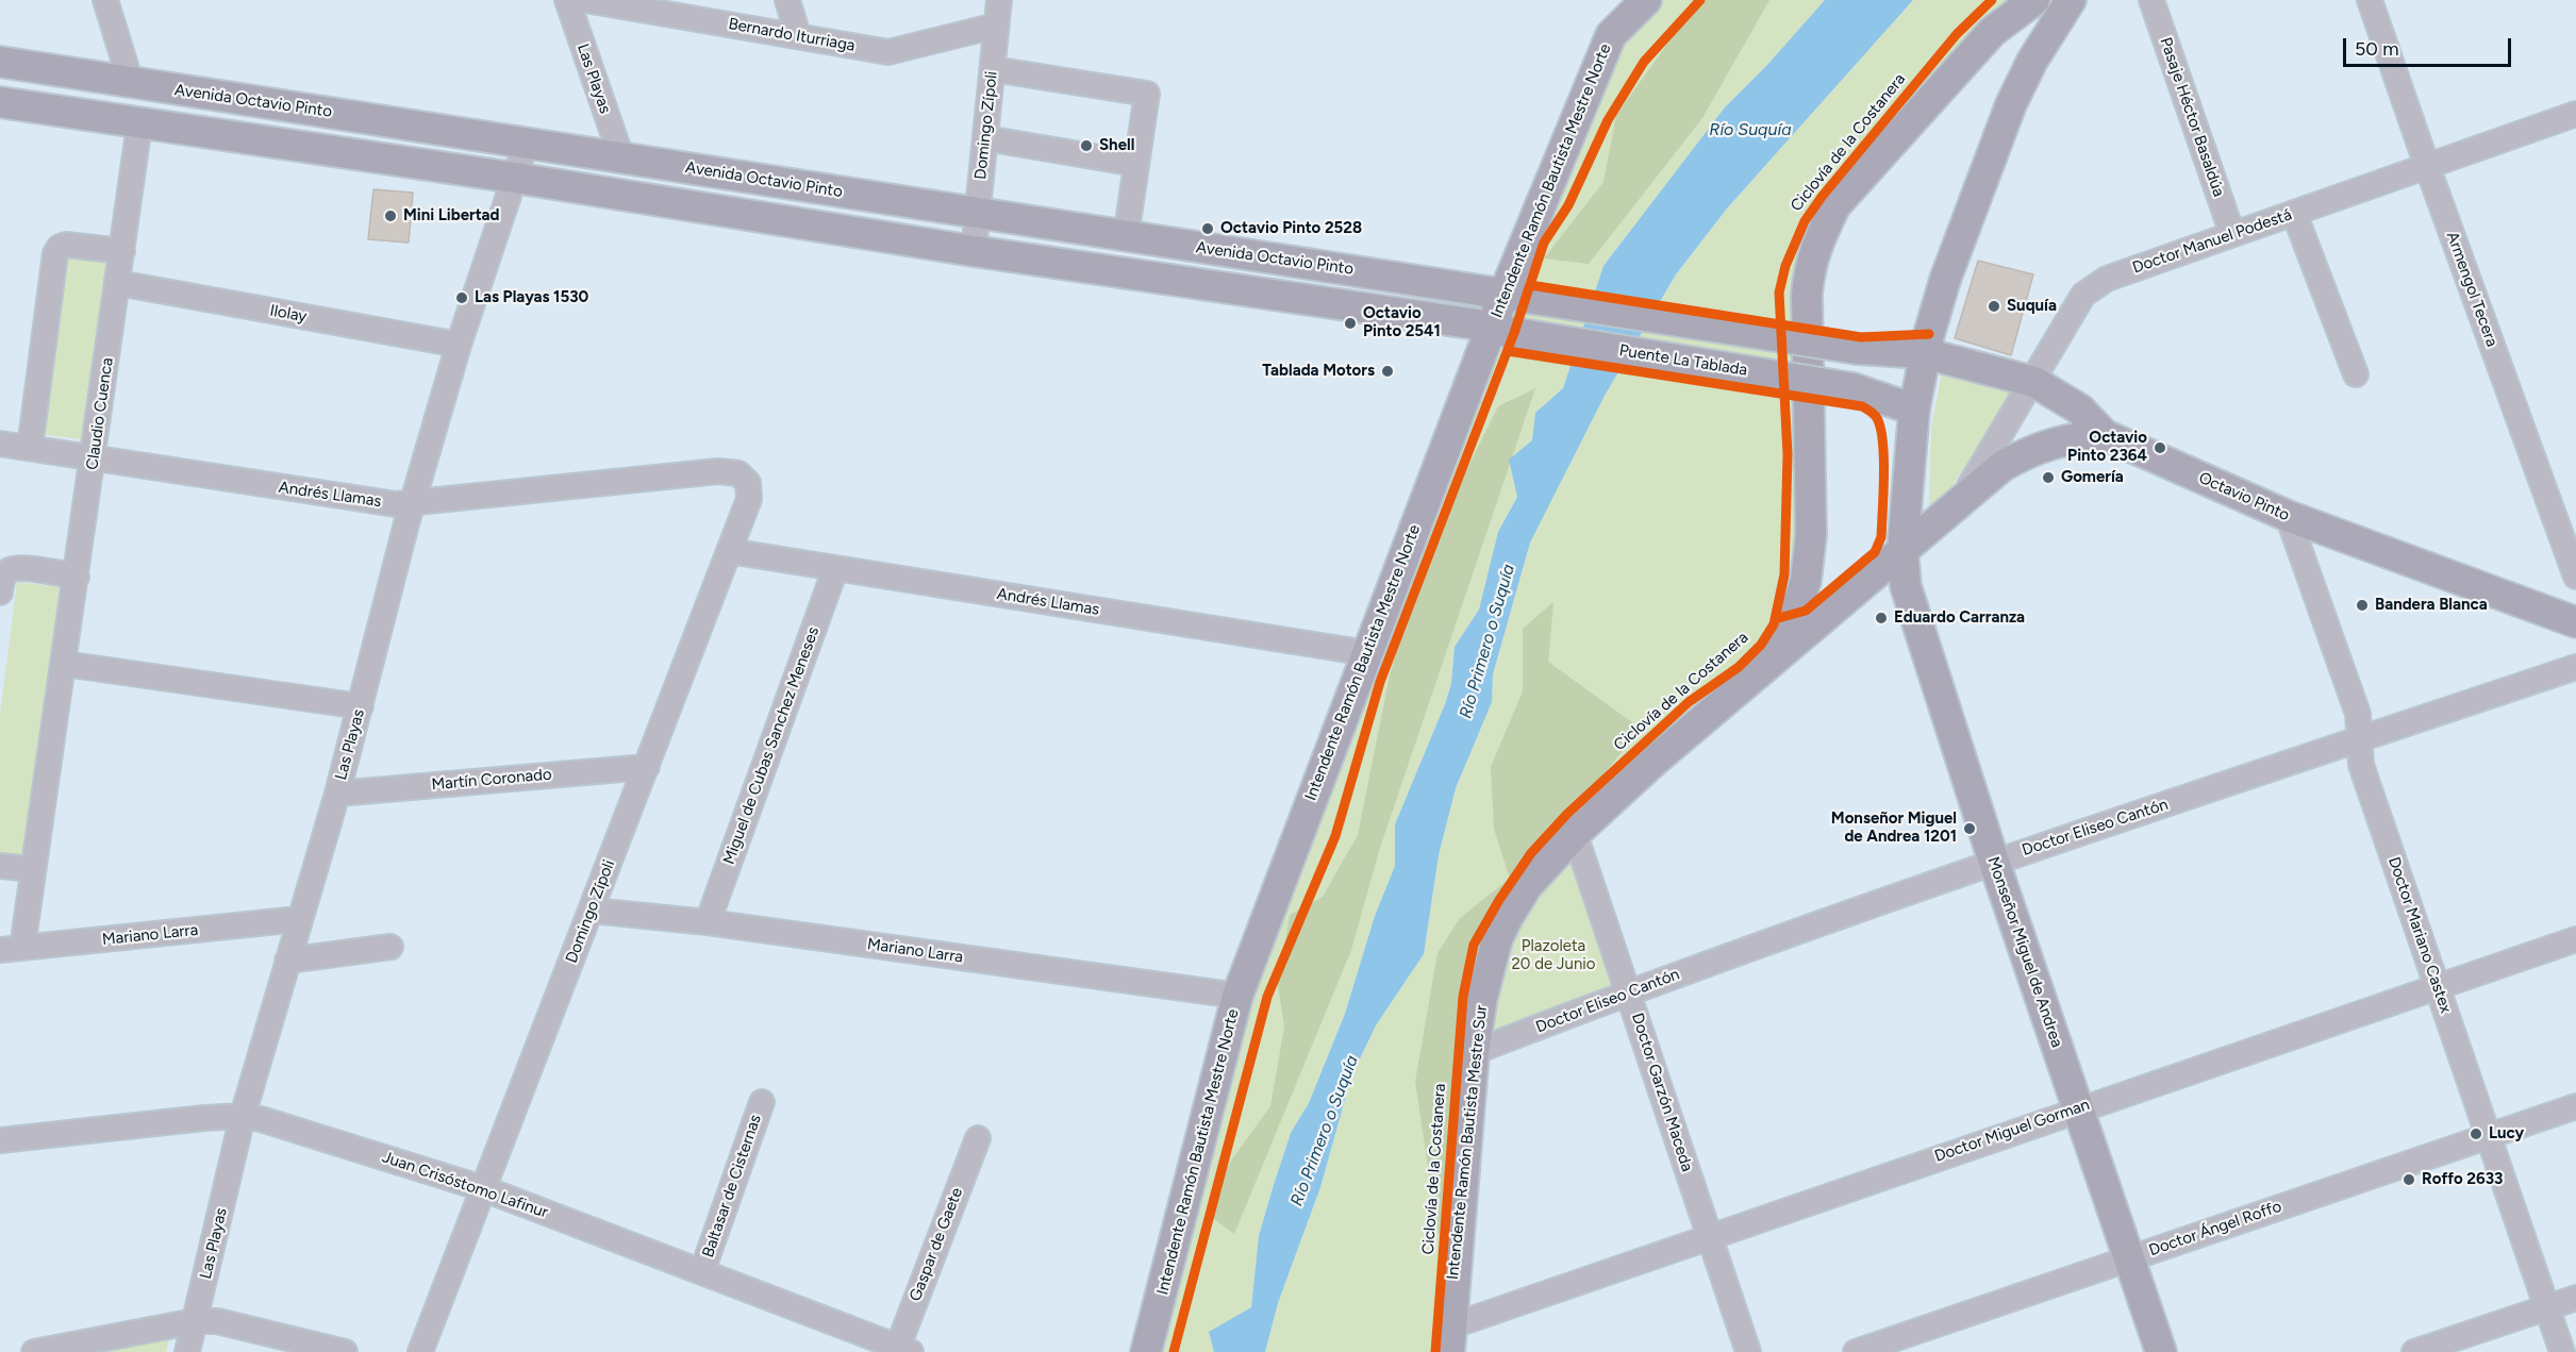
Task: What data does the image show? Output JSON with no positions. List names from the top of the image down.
{
  "streets": {
    "main road": [
      "Avenida Octavio Pinto",
      "Intendente Ramón Bautista Mestre Norte",
      "Puente La Tablada",
      "Octavio Pinto",
      "Monseñor Miguel de Andrea",
      "Intendente Ramón Bautista Mestre Sur"
    ],
    "street": [
      "Bernardo Iturriaga",
      "Las Playas",
      "Pasaje Héctor Basaldúa",
      "Domingo Zípoli",
      "Doctor Manuel Podestá",
      "Armengol Tecera",
      "Ilolay",
      "Claudio Cuenca",
      "Andrés Llamas",
      "Miguel de Cubas Sanchez Meneses",
      "Martín Coronado",
      "Doctor Eliseo Cantón",
      "Mariano Larra",
      "Doctor Mariano Castex",
      "Doctor Garzón Maceda",
      "Doctor Miguel Gorman",
      "Juan Crisóstomo Lafinur",
      "Baltasar de Cisternas",
      "Doctor Ángel Roffo",
      "Gaspar de Gaete"
    ],
    "cycle path": ["Ciclovía de la Costanera"]
  },
  "crossings": [
    ["Bernardo Iturriaga", "Domingo Zípoli"],
    ["Las Playas", "Avenida Octavio Pinto"],
    ["Las Playas", "Ilolay"],
    ["Las Playas", "Andrés Llamas"],
    ["Las Playas", "Martín Coronado"],
    ["Las Playas", "Mariano Larra"],
    ["Las Playas", "Juan Crisóstomo Lafinur"],
    ["Avenida Octavio Pinto", "Domingo Zípoli"],
    ["Avenida Octavio Pinto", "Intendente Ramón Bautista Mestre Norte"],
    ["Pasaje Héctor Basaldúa", "Doctor Manuel Podestá"],
    ["Domingo Zípoli", "Andrés Llamas"],
    ["Domingo Zípoli", "Martín Coronado"],
    ["Domingo Zípoli", "Mariano Larra"],
    ["Domingo Zípoli", "Juan Crisóstomo Lafinur"],
    ["Intendente Ramón Bautista Mestre Norte", "Puente La Tablada"],
    ["Intendente Ramón Bautista Mestre Norte", "Andrés Llamas"],
    ["Intendente Ramón Bautista Mestre Norte", "Mariano Larra"],
    ["Doctor Manuel Podestá", "Armengol Tecera"],
    ["Doctor Manuel Podestá", "Octavio Pinto"],
    ["Doctor Manuel Podestá", "Intendente Ramón Bautista Mestre Sur"],
    ["Ilolay", "Claudio Cuenca"],
    ["Claudio Cuenca", "Andrés Llamas"],
    ["Claudio Cuenca", "Mariano Larra"],
    ["Andrés Llamas", "Miguel de Cubas Sanchez Meneses"],
    ["Octavio Pinto", "Doctor Mariano Castex"],
    ["Octavio Pinto", "Intendente Ramón Bautista Mestre Sur"],
    ["Miguel de Cubas Sanchez Meneses", "Mariano Larra"],
    ["Doctor Eliseo Cantón", "Doctor Mariano Castex"],
    ["Doctor Eliseo Cantón", "Monseñor Miguel de Andrea"],
    ["Doctor Eliseo Cantón", "Doctor Garzón Maceda"],
    ["Doctor Eliseo Cantón", "Intendente Ramón Bautista Mestre Sur"],
    ["Doctor Mariano Castex", "Doctor Miguel Gorman"],
    ["Doctor Mariano Castex", "Doctor Ángel Roffo"],
    ["Monseñor Miguel de Andrea", "Doctor Miguel Gorman"],
    ["Monseñor Miguel de Andrea", "Intendente Ramón Bautista Mestre Sur"],
    ["Monseñor Miguel de Andrea", "Doctor Ángel Roffo"],
    ["Doctor Garzón Maceda", "Doctor Miguel Gorman"],
    ["Doctor Garzón Maceda", "Intendente Ramón Bautista Mestre Sur"],
    ["Doctor Miguel Gorman", "Intendente Ramón Bautista Mestre Sur"],
    ["Juan Crisóstomo Lafinur", "Baltasar de Cisternas"],
    ["Juan Crisóstomo Lafinur", "Gaspar de Gaete"]
  ],
  "water": ["Río Suquía", "Río Primero o Suquía"],
  "parks": ["Plazoleta 20 de Junio"],
  "places": [
    "Shell",
    "Mini Libertad",
    "Octavio Pinto 2528",
    "Las Playas 1530",
    "Suquía",
    "Octavio Pinto 2541",
    "Tablada Motors",
    "Octavio Pinto 2364",
    "Gomería",
    "Bandera Blanca",
    "Eduardo Carranza",
    "Monseñor Miguel de Andrea 1201",
    "Lucy",
    "Roffo 2633"
  ],
  "scale_bar": "50 m"
}
